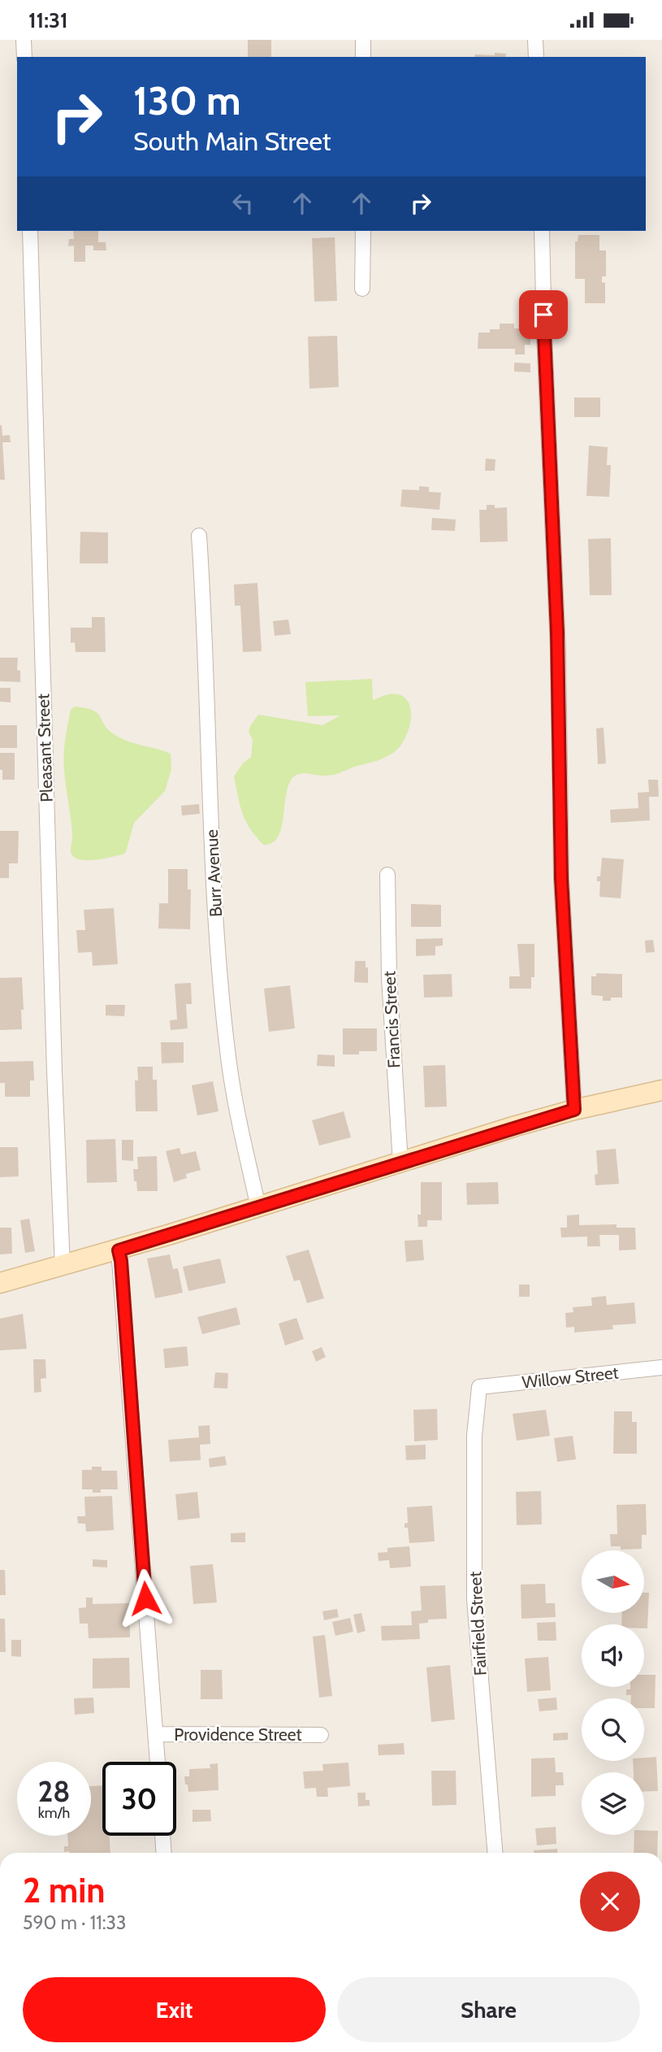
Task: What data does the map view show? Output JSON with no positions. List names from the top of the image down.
{
  "streets": {
    "street": [
      "Pleasant Street",
      "Burr Avenue",
      "Francis Street",
      "Willow Street",
      "Fairfield Street",
      "Providence Street"
    ]
  },
  "crossings": [
    ["Willow Street", "Fairfield Street"]
  ],
  "north": "right",
  "page": {
    "status": "11:31",
    "turn": ["130 m", "South Main Street"],
    "speed": "28 km/h",
    "limit": "30",
    "heading": ["2 min", "590 m · 11:33"],
    "buttons": ["Exit", "Share"]
  }
}
